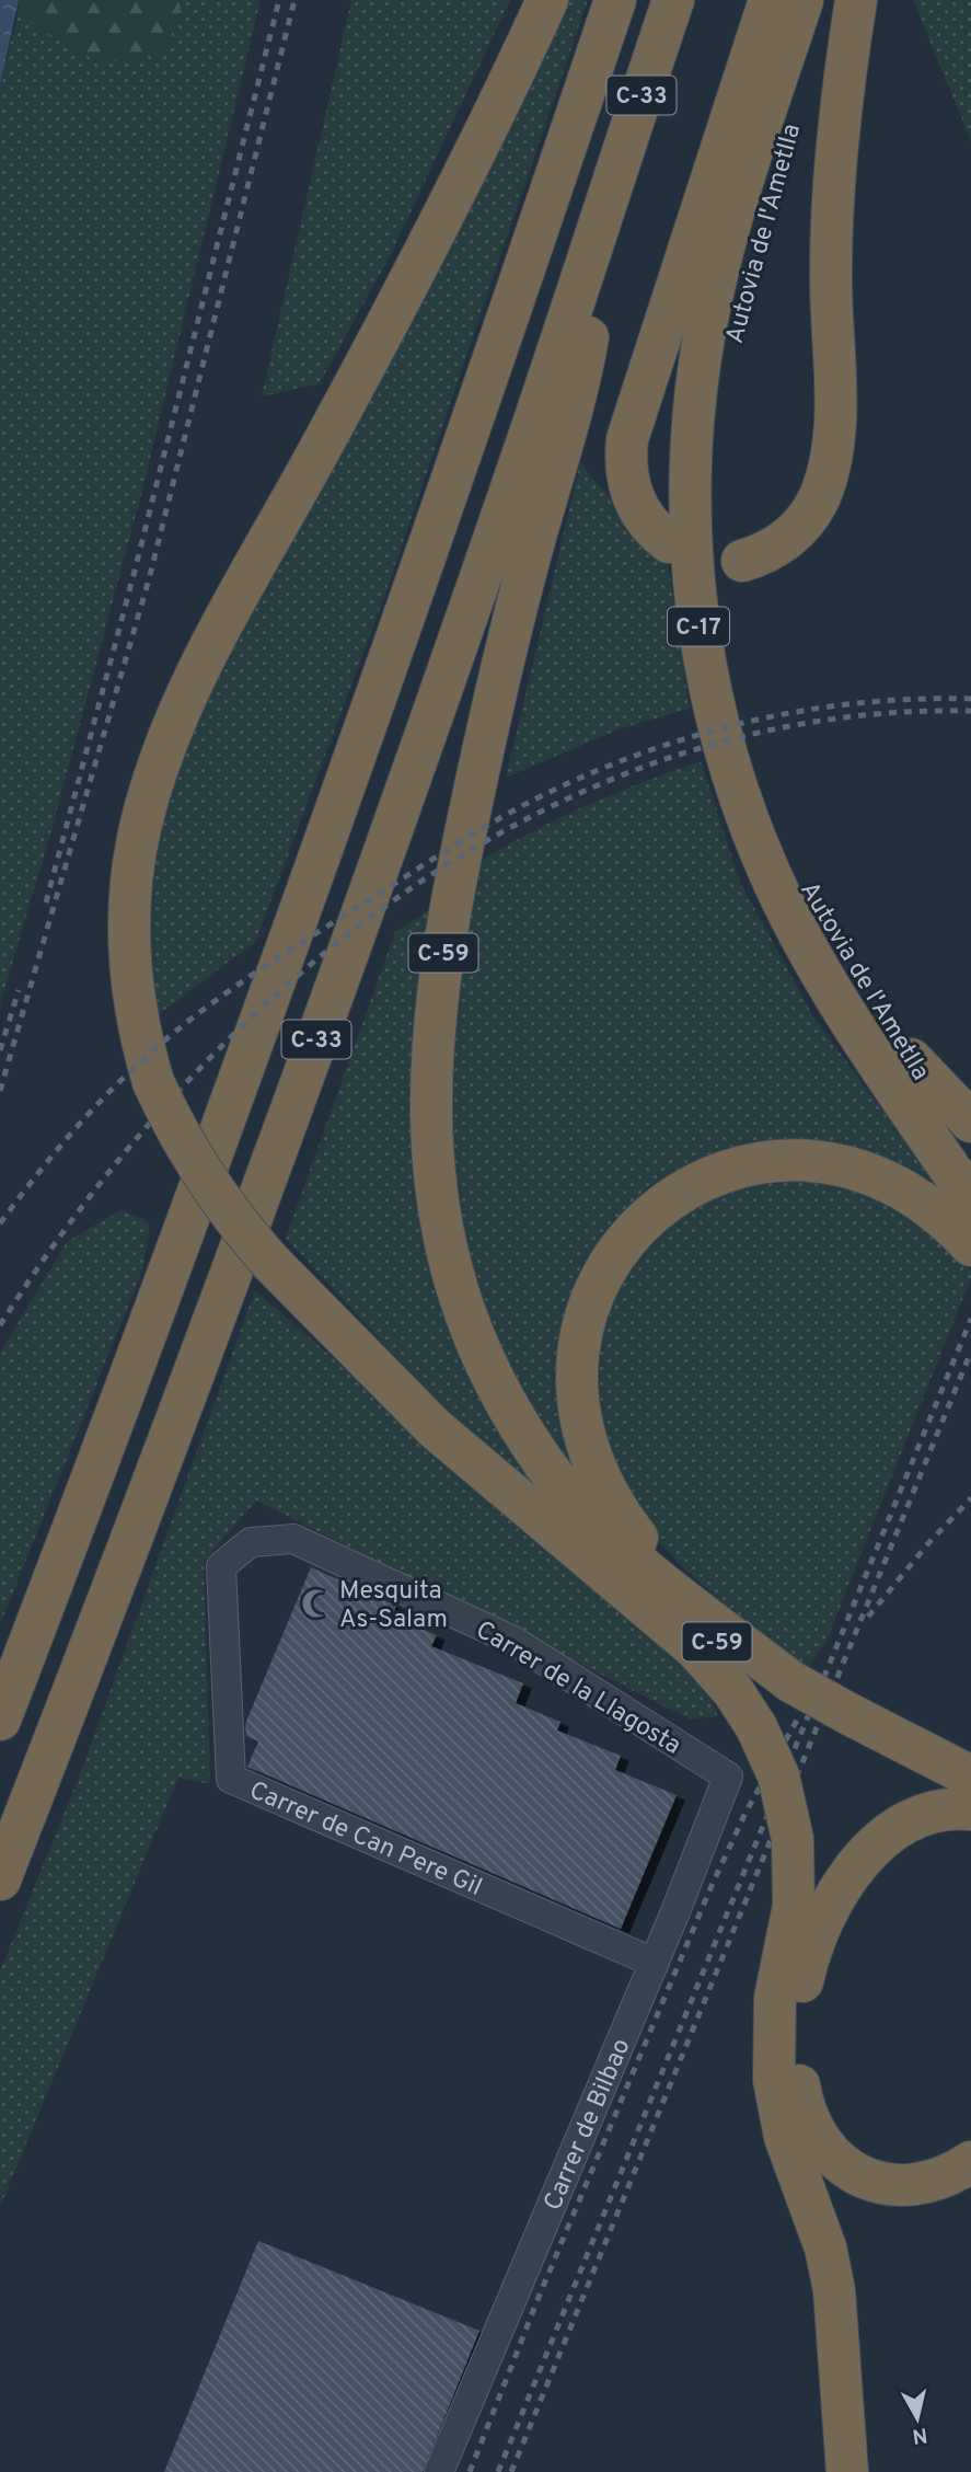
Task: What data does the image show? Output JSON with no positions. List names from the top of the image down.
{
  "streets": {
    "highway": [
      "C-33",
      "Autovia de l'Ametlla",
      "C-17",
      "C-59"
    ],
    "street": ["Carrer de la Llagosta", "Carrer de Can Pere Gil", "Carrer de Bilbao"]
  },
  "crossings": [
    ["C-33", "C-59"],
    ["C-17", "C-59"],
    ["Carrer de la Llagosta", "Carrer de Can Pere Gil"],
    ["Carrer de la Llagosta", "Carrer de Bilbao"],
    ["Carrer de Can Pere Gil", "Carrer de Bilbao"]
  ],
  "places": {
    "mosque": ["Mesquita As-Salam"]
  },
  "north": "bottom"
}
